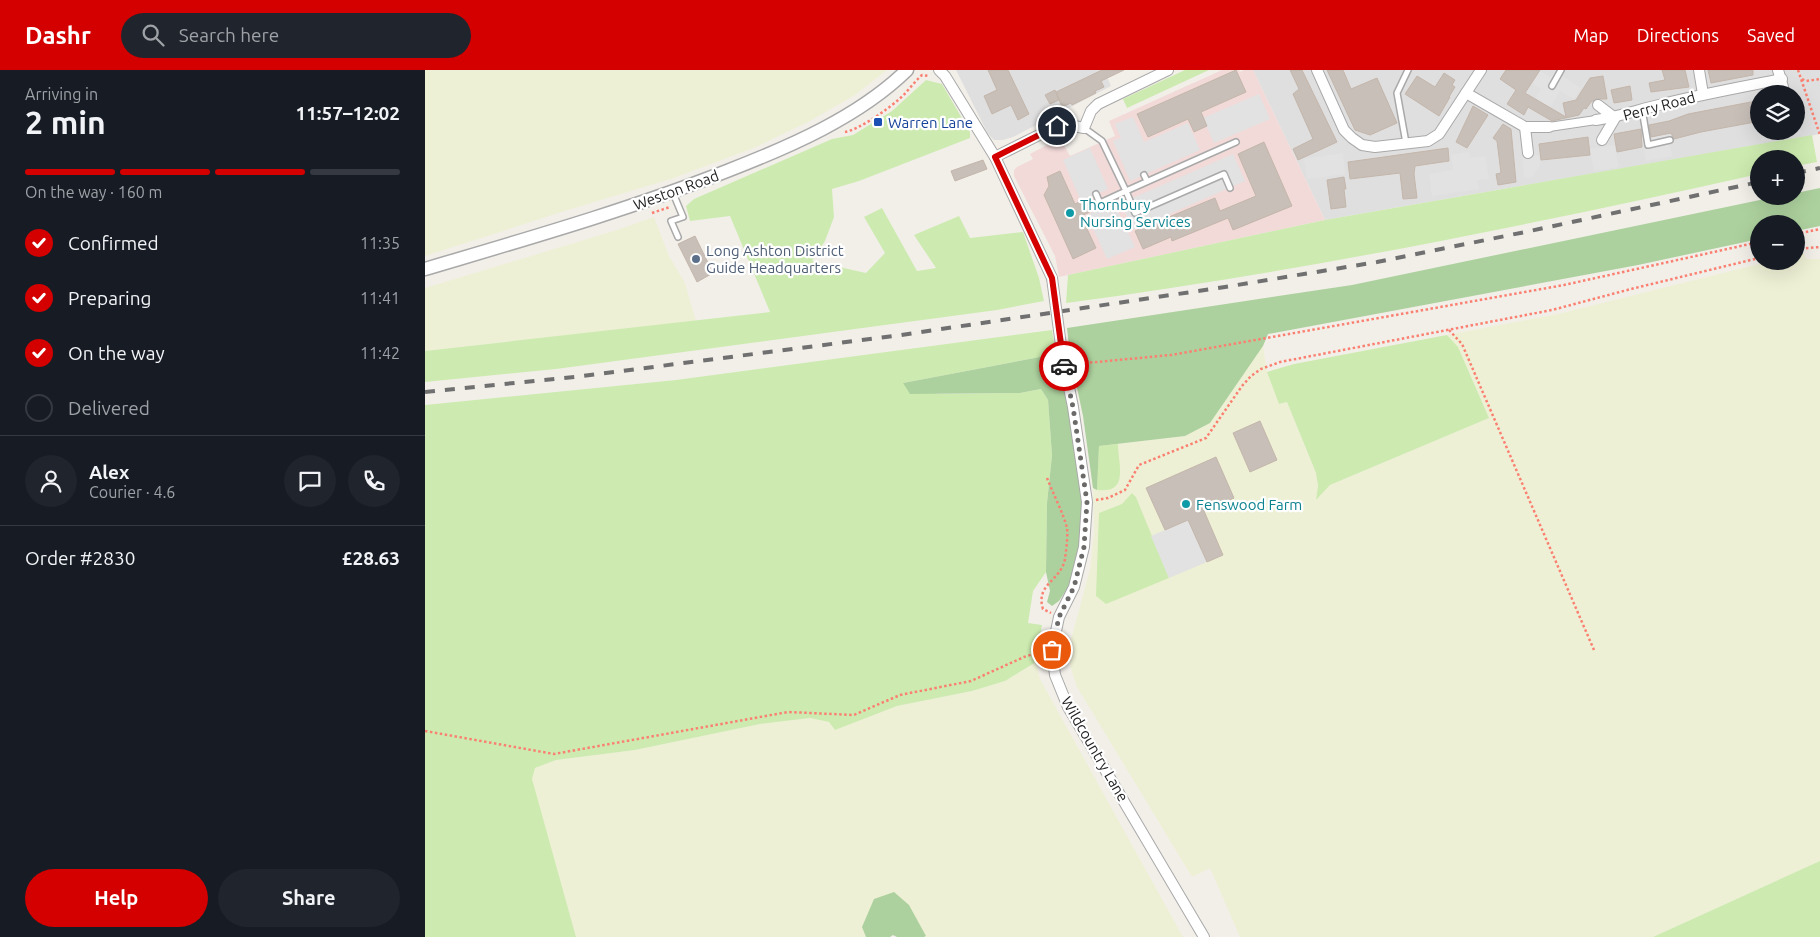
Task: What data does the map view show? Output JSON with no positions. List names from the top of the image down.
{
  "streets": {
    "street": ["Perry Road", "Weston Road", "Wildcountry Lane"]
  },
  "places": {
    "transit": ["Warren Lane"],
    "other": ["Thornbury Nursing Services", "Long Ashton District Guide Headquarters", "Fenswood Farm"]
  },
  "page": {
    "header": "Dashr",
    "search": "Search here",
    "nav": ["Map", "Directions", "Saved"],
    "heading": ["2 min", "Arriving in", "11:57–12:02"],
    "panel": [
      "Alex",
      "Courier · 4.6",
      "Order #2830",
      "£28.63"
    ],
    "map_buttons": ["+", "−"],
    "bar": "On the way · 160 m",
    "list": [
      ["Confirmed", "11:35"],
      ["Preparing", "11:41"],
      ["On the way", "11:42"],
      "Delivered"
    ],
    "buttons": ["Help", "Share"]
  }
}
